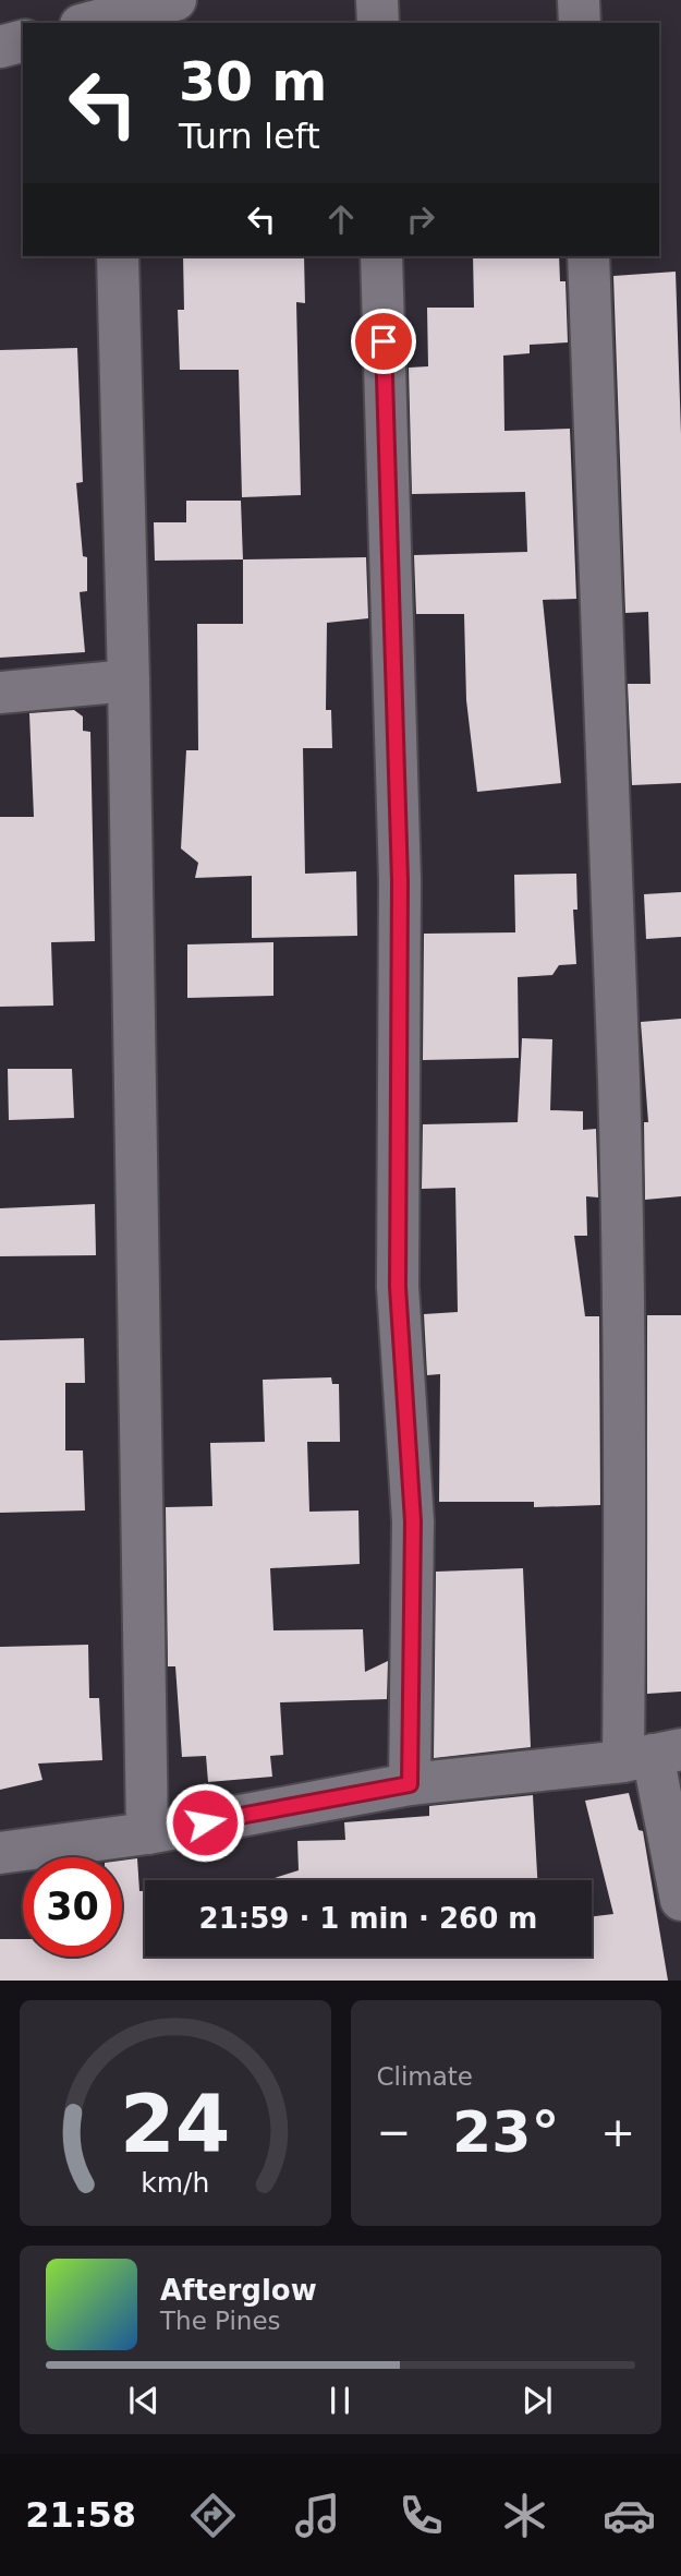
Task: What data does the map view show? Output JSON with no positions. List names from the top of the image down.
{
  "page": {
    "turn": ["30 m", "Turn left"],
    "limit": "30",
    "trip": "21:59 · 1 min · 260 m",
    "tile": "Climate",
    "heat": ["−", "23°", "+"],
    "song": ["Afterglow", "The Pines"],
    "tabs": "21:58",
    "gauge": ["24", "km/h"]
  }
}
